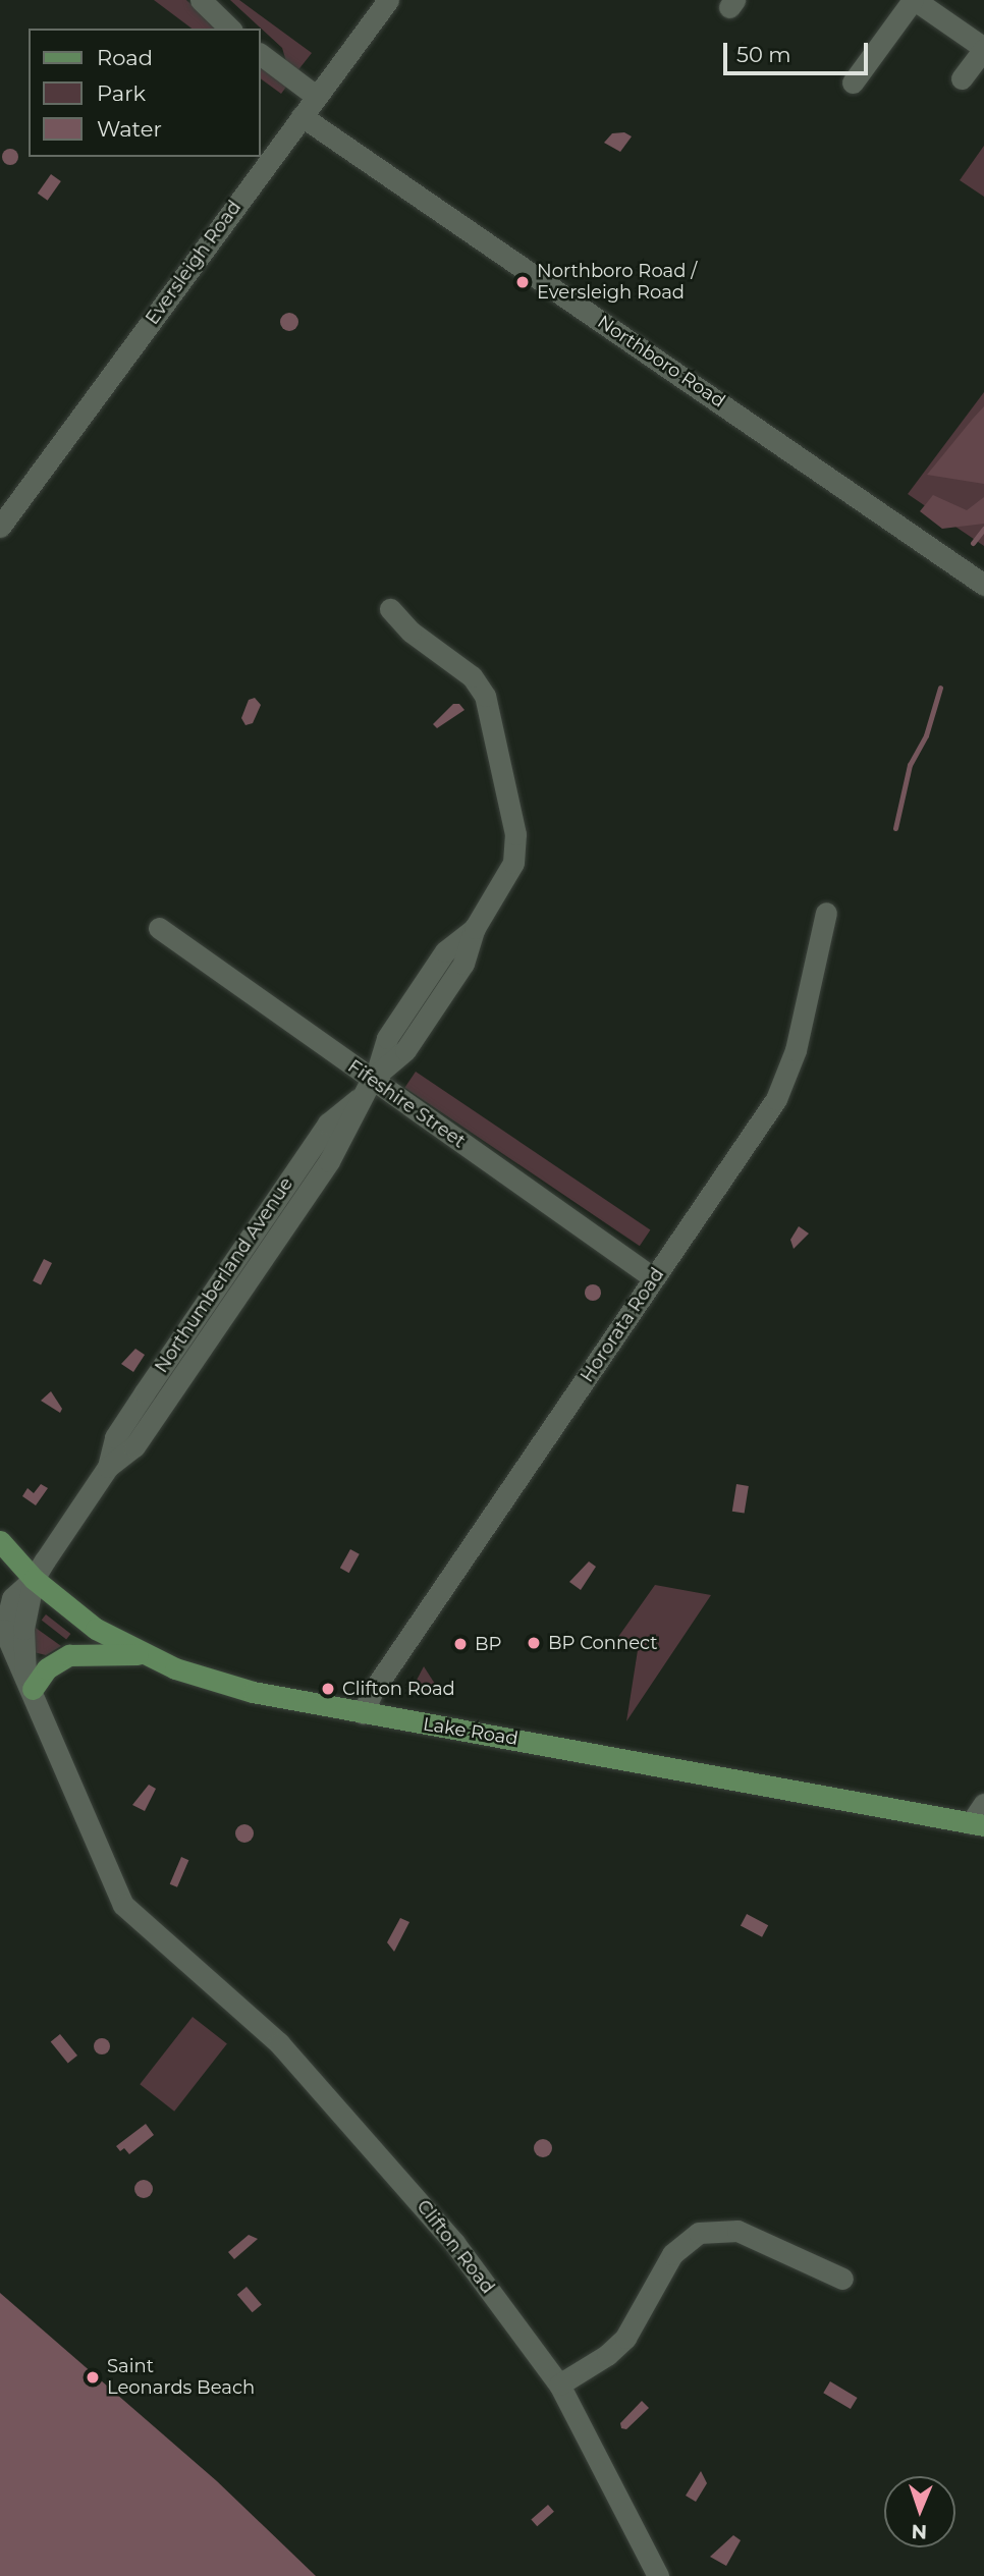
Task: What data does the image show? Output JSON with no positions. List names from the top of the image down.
{
  "streets": {
    "main road": ["Lake Road"],
    "street": [
      "Eversleigh Road",
      "Northboro Road",
      "Fifeshire Street",
      "Northumberland Avenue",
      "Hororata Road",
      "Clifton Road"
    ]
  },
  "crossings": [
    ["Eversleigh Road", "Northboro Road"],
    ["Fifeshire Street", "Northumberland Avenue"],
    ["Fifeshire Street", "Hororata Road"],
    ["Northumberland Avenue", "Lake Road"],
    ["Northumberland Avenue", "Clifton Road"],
    ["Hororata Road", "Lake Road"],
    ["Lake Road", "Clifton Road"]
  ],
  "places": [
    "Northboro Road / Eversleigh Road",
    "BP Connect",
    "BP",
    "Clifton Road",
    "Saint Leonards Beach"
  ],
  "legend": ["Road", "Park", "Water"],
  "scale_bar": "50 m",
  "north": "bottom"
}
